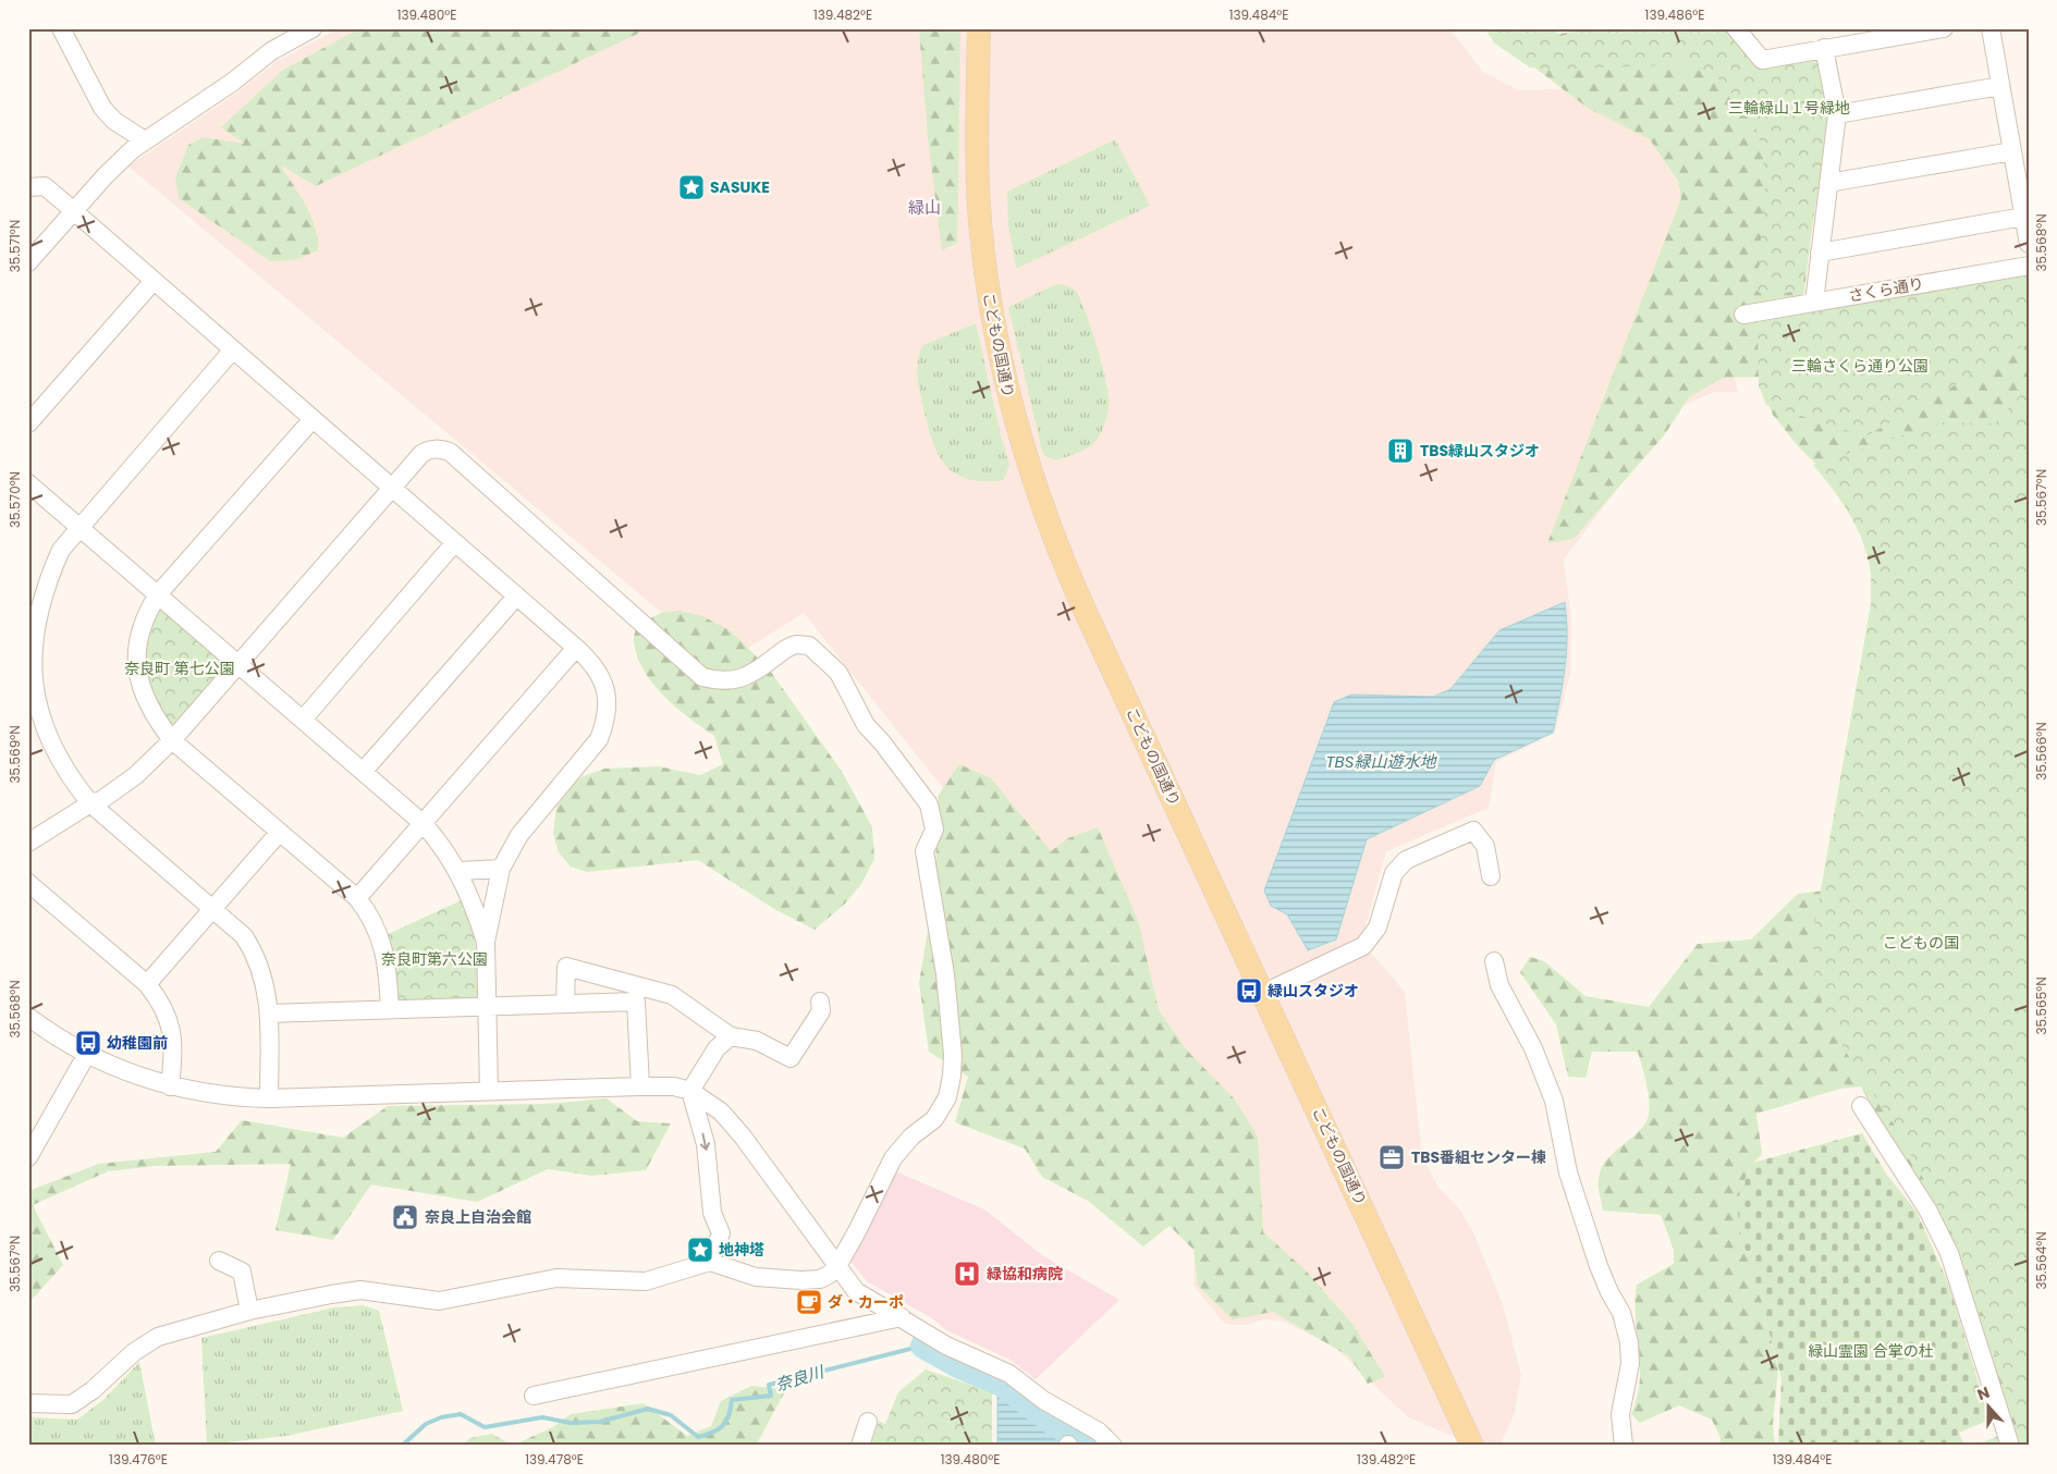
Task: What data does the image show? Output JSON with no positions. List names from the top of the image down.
{
  "streets": {
    "main road": ["こどもの国通り"],
    "street": ["さくら通り"]
  },
  "districts": ["緑山"],
  "water": ["TBS緑山遊水地", "奈良川"],
  "parks": [
    "三輪緑山１号緑地",
    "三輪さくら通り公園",
    "奈良町 第七公園",
    "こどもの国",
    "奈良町第六公園",
    "緑山霊園 合掌の杜"
  ],
  "places": {
    "place": ["SASUKE", "地神塔"],
    "building": ["TBS緑山スタジオ"],
    "bus stop": ["緑山スタジオ", "幼稚園前"],
    "office": ["TBS番組センター棟"],
    "public building": ["奈良上自治会館"],
    "hospital": ["緑協和病院"],
    "cafe": ["ダ・カーポ"]
  },
  "north": "top",
  "coordinates": [
    "139.480°E",
    "139.482°E",
    "139.484°E",
    "139.486°E",
    "35.568°N",
    "35.571°N",
    "35.567°N",
    "35.570°N",
    "35.566°N",
    "35.569°N",
    "35.565°N",
    "35.564°N",
    "139.476°E",
    "139.478°E"
  ]
}
